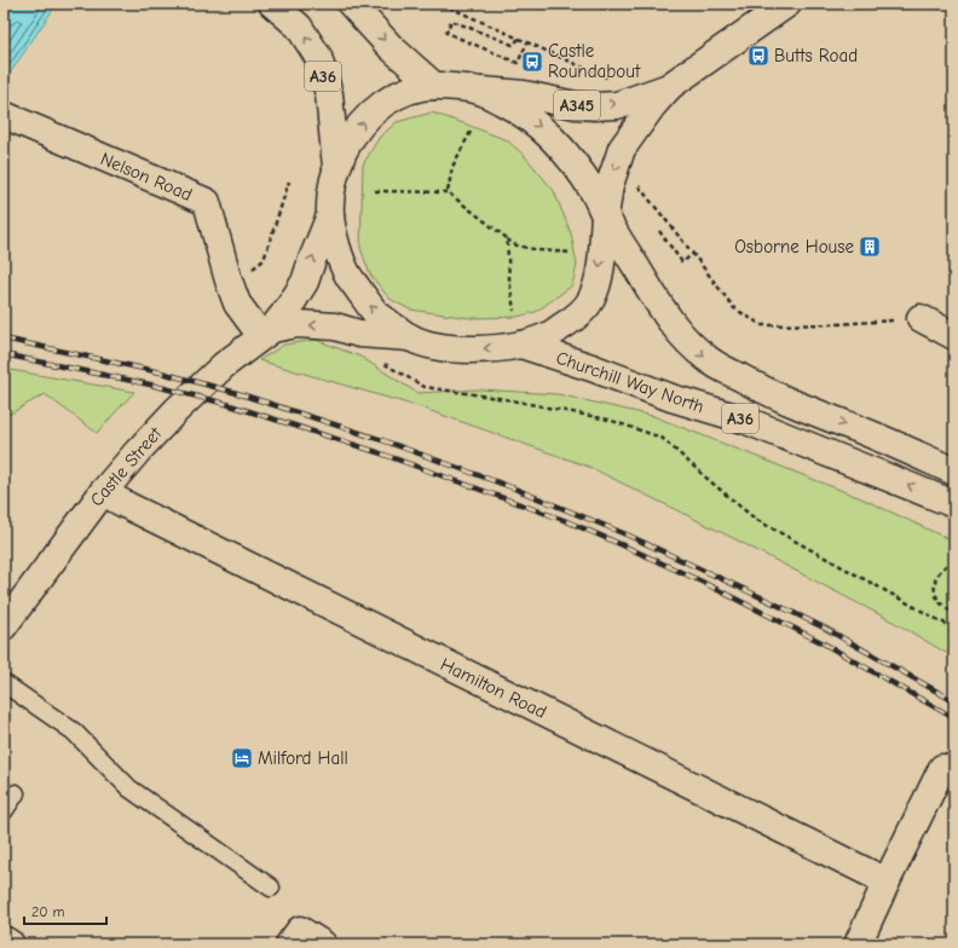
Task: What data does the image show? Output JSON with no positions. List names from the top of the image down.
{
  "streets": {
    "main road": [
      "A36",
      "A345",
      "Nelson Road",
      "Churchill Way North",
      "Castle Street",
      "Hamilton Road"
    ]
  },
  "crossings": [
    ["A36", "A345"],
    ["Nelson Road", "Castle Street"],
    ["Castle Street", "Hamilton Road"]
  ],
  "places": {
    "bus stop": ["Butts Road", "Castle Roundabout"],
    "building": ["Osborne House"],
    "hotel": ["Milford Hall"]
  },
  "scale_bar": "20 m"
}
